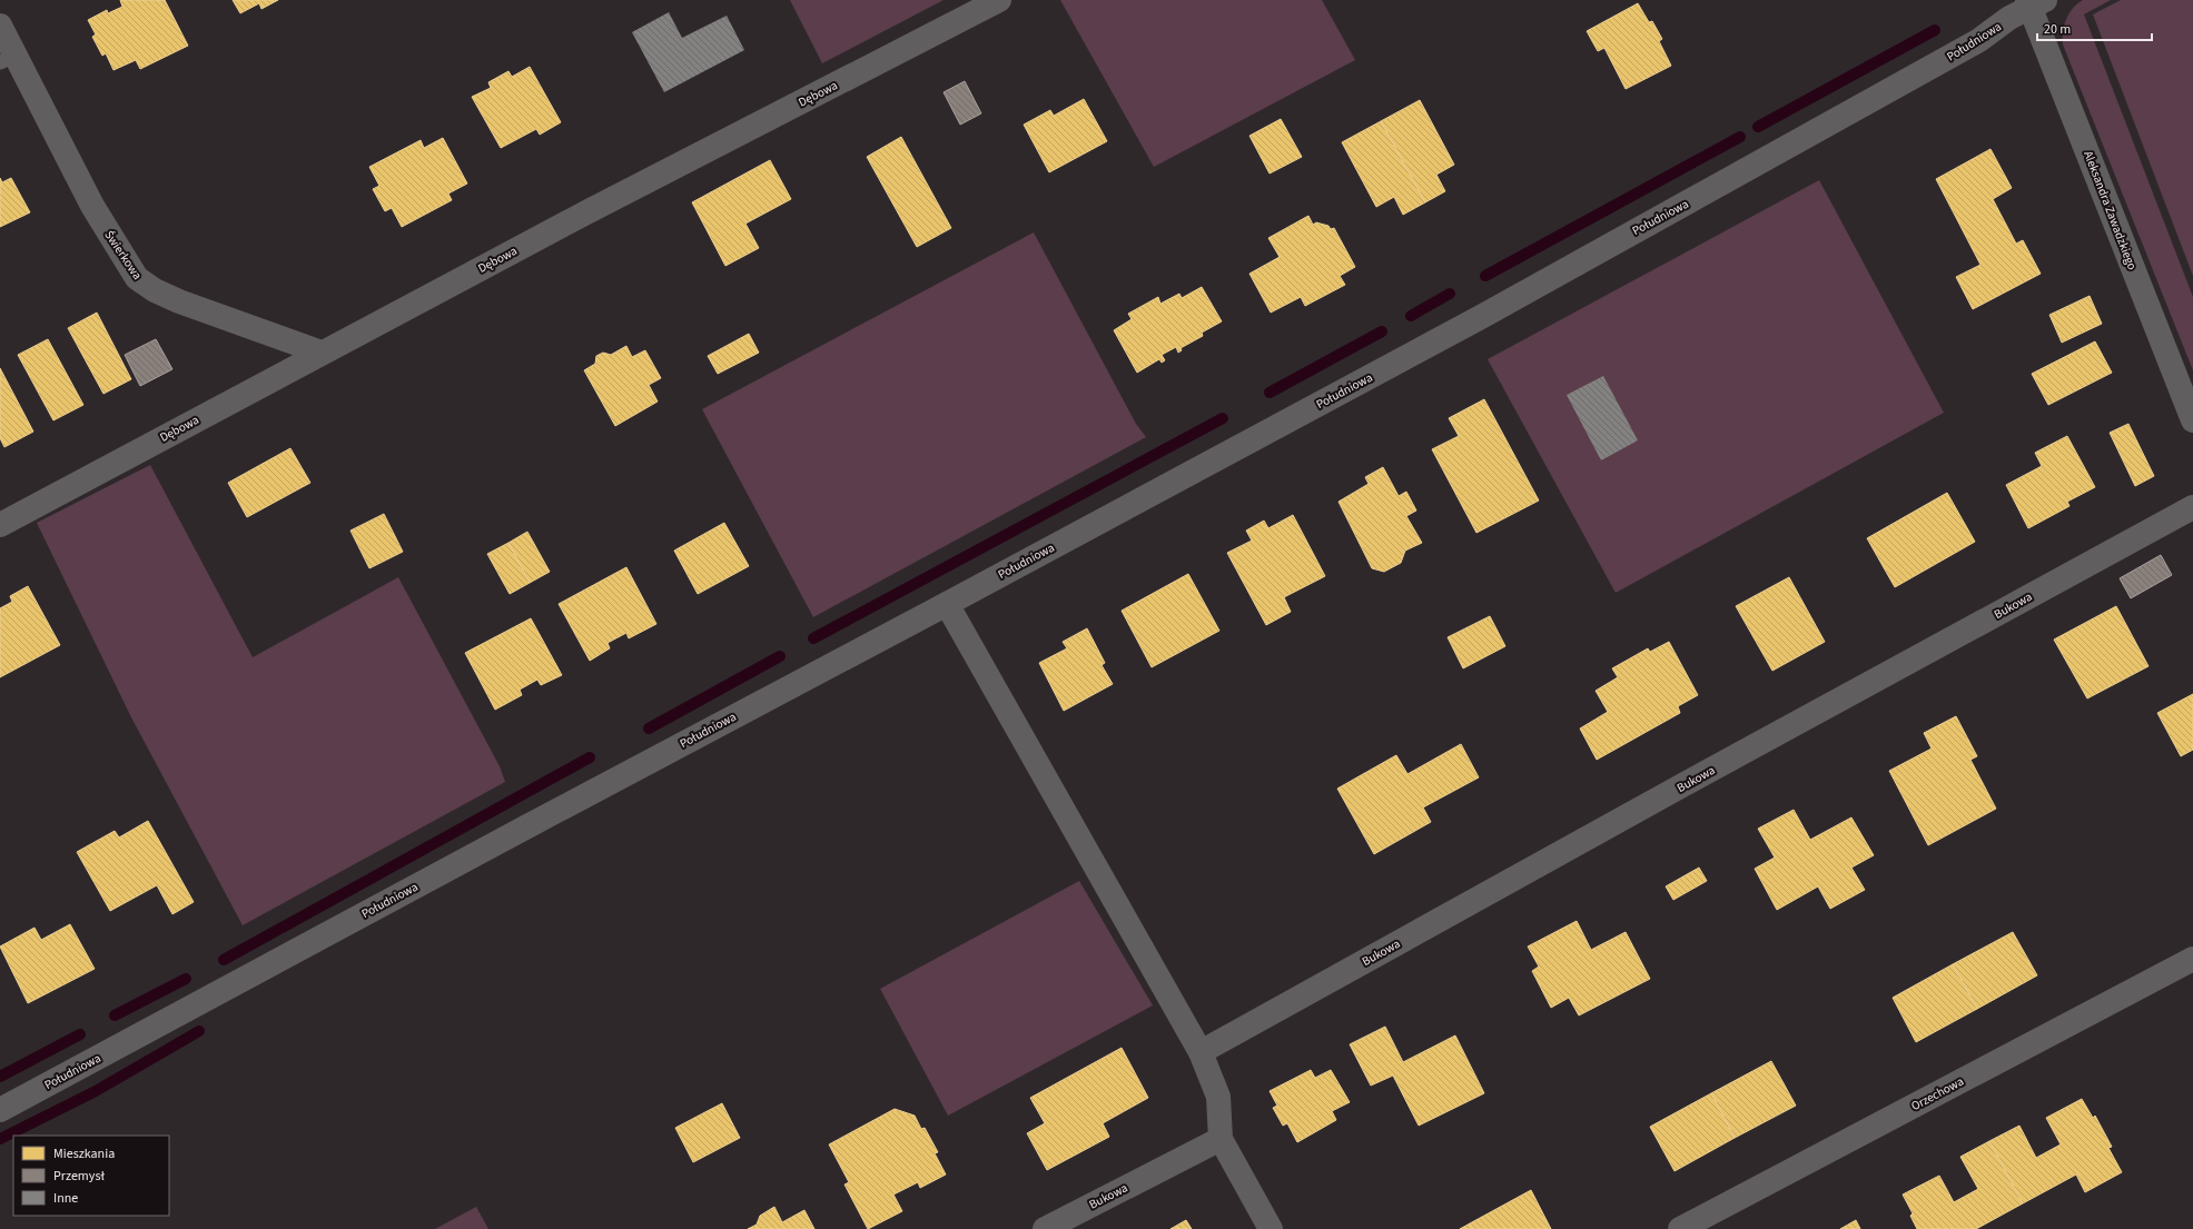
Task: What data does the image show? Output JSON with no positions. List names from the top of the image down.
{
  "streets": {
    "street": [
      "Południowa",
      "Dębowa",
      "Aleksandra Zawadzkiego",
      "Świerkowa",
      "Bukowa",
      "Orzechowa"
    ]
  },
  "crossings": [
    ["Południowa", "Aleksandra Zawadzkiego"],
    ["Dębowa", "Świerkowa"]
  ],
  "legend": ["Mieszkania", "Przemysł", "Inne"],
  "scale_bar": "20 m"
}
